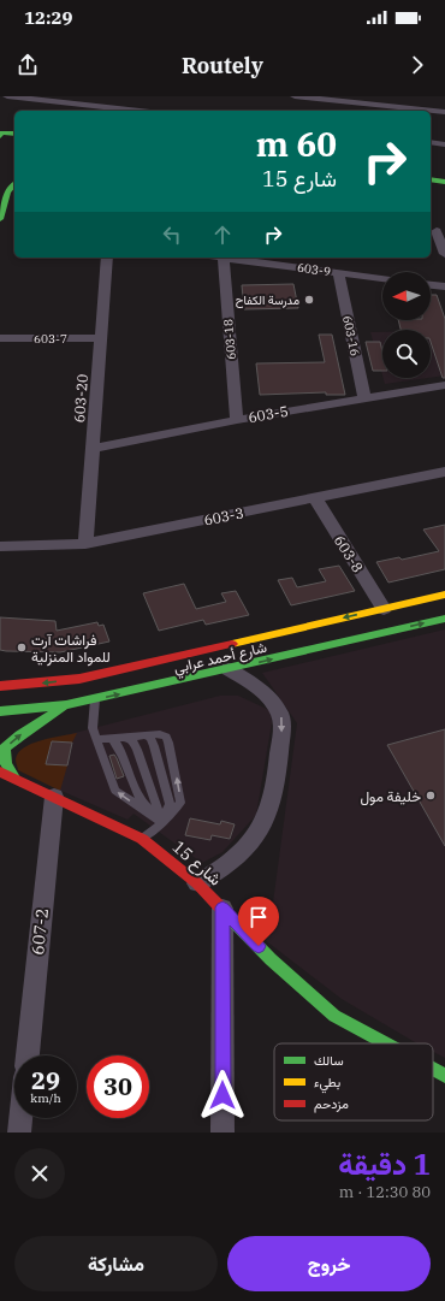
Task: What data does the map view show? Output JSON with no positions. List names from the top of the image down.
{
  "streets": {
    "main road": ["شارع أحمد عرابي", "شارع 15"],
    "street": [
      "603-9",
      "603-16",
      "603-7",
      "603-18",
      "603-20",
      "603-5",
      "603-3",
      "603-8",
      "607-2"
    ]
  },
  "crossings": [
    ["603-9", "603-16"],
    ["603-9", "603-18"],
    ["603-16", "603-5"],
    ["603-7", "603-20"],
    ["603-18", "603-5"],
    ["603-20", "603-5"],
    ["603-20", "603-3"],
    ["603-3", "603-8"],
    ["603-8", "شارع أحمد عرابي"],
    ["شارع 15", "607-2"]
  ],
  "places": ["مدرسة الكفاح", "فراشات آرت للمواد المنزلية", "خليفة مول"],
  "legend": ["سالك", "بطيء", "مزدحم"],
  "north": "left",
  "page": {
    "status": "12:29",
    "header": "Routely",
    "turn": ["60 m", "شارع 15"],
    "speed": "29 km/h",
    "limit": "30",
    "heading": ["1 دقيقة", "80 m · 12:30"],
    "buttons": ["خروج", "مشاركة"]
  }
}
